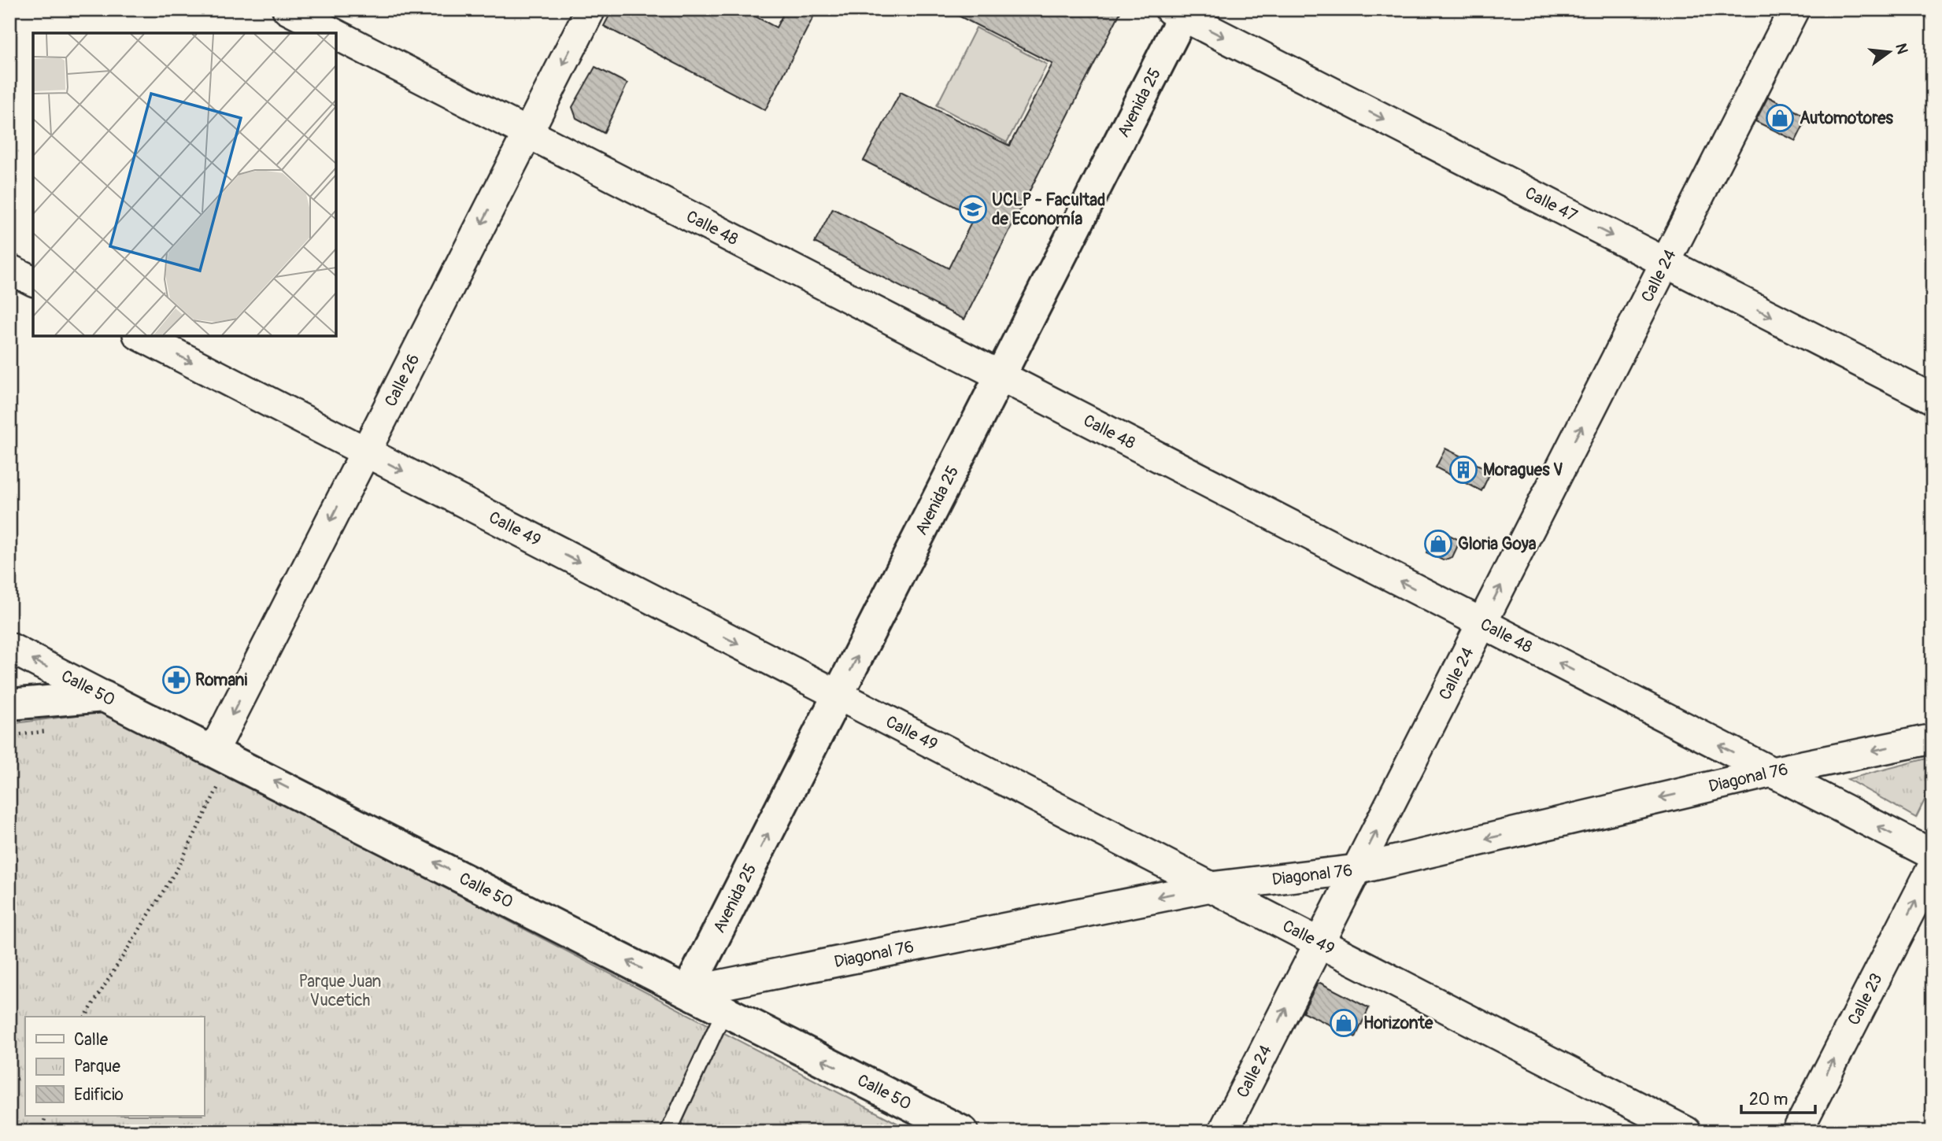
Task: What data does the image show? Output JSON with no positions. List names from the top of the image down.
{
  "streets": {
    "main road": ["Avenida 25", "Calle 50"],
    "street": [
      "Calle 47",
      "Calle 48",
      "Calle 24",
      "Calle 26",
      "Calle 49",
      "Diagonal 76",
      "Calle 23"
    ]
  },
  "crossings": [
    ["Avenida 25", "Calle 47"],
    ["Avenida 25", "Calle 48"],
    ["Avenida 25", "Calle 49"],
    ["Avenida 25", "Calle 50"],
    ["Avenida 25", "Diagonal 76"],
    ["Calle 47", "Calle 24"],
    ["Calle 48", "Calle 24"],
    ["Calle 48", "Calle 26"],
    ["Calle 48", "Diagonal 76"],
    ["Calle 24", "Calle 49"],
    ["Calle 24", "Diagonal 76"],
    ["Calle 26", "Calle 49"],
    ["Calle 26", "Calle 50"],
    ["Calle 49", "Diagonal 76"],
    ["Calle 50", "Diagonal 76"]
  ],
  "one_way": [
    "Calle 47",
    "Calle 48",
    "Calle 24",
    "Calle 26",
    "Calle 49",
    "Calle 50",
    "Diagonal 76",
    "Calle 23"
  ],
  "parks": ["Parque Juan Vucetich"],
  "places": {
    "shop": ["Automotores", "Gloria Goya", "Horizonte"],
    "school or university": ["UCLP - Facultad de Economía"],
    "building": ["Moragues V"],
    "pharmacy": ["Romani"]
  },
  "legend": ["Calle", "Parque", "Edificio"],
  "scale_bar": "20 m",
  "north": "right"
}
